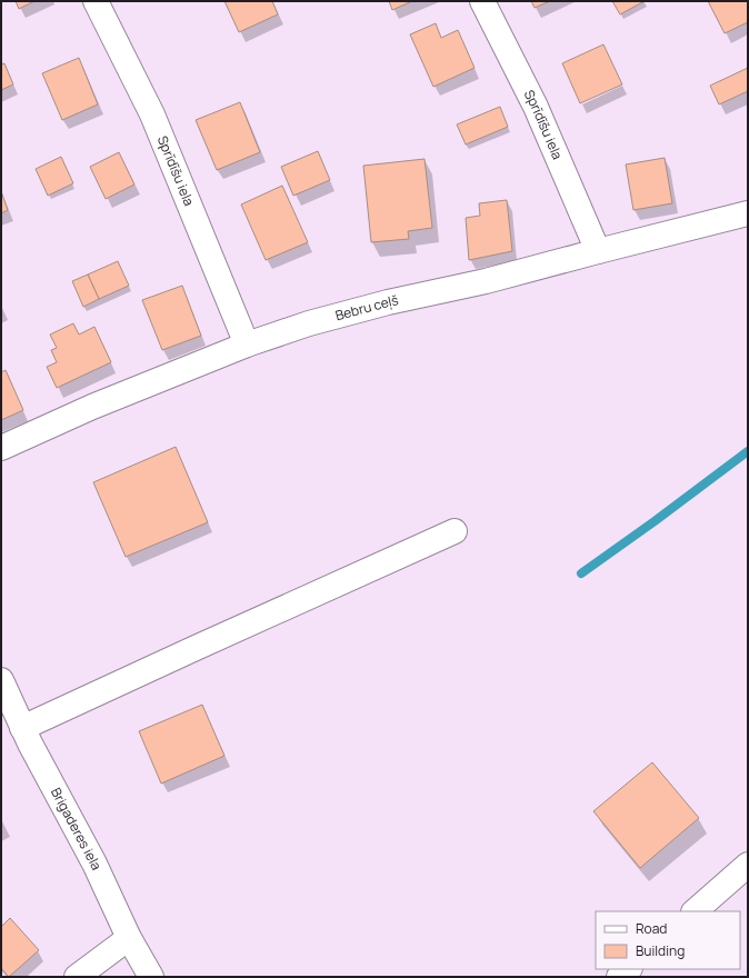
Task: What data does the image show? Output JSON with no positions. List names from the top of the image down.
{
  "streets": {
    "street": ["Sprīdīšu iela", "Bebru ceļš", "Brigaderes iela"]
  },
  "crossings": [
    ["Sprīdīšu iela", "Bebru ceļš"]
  ],
  "legend": ["Road", "Building"]
}
